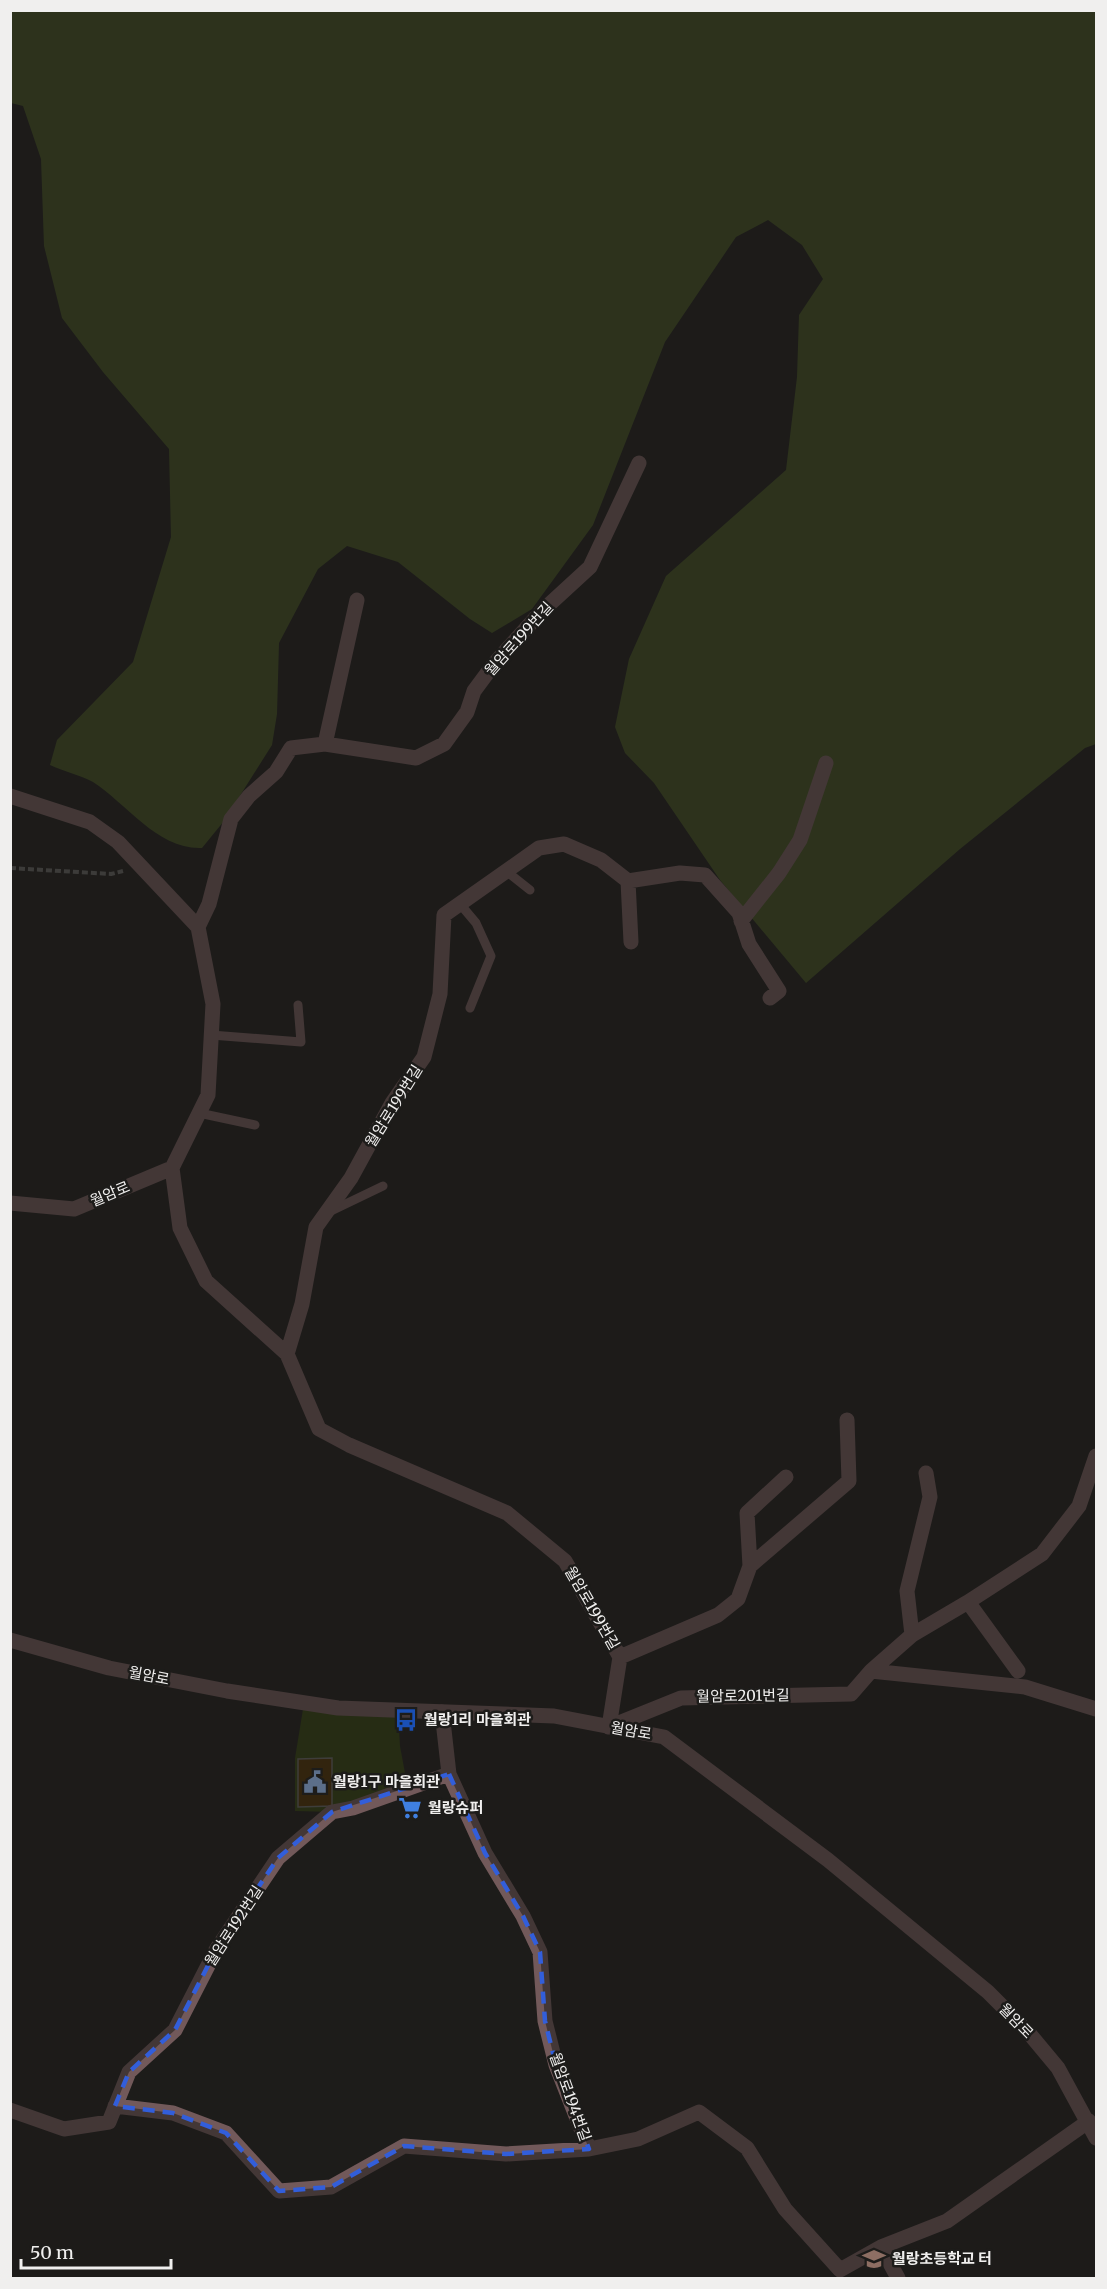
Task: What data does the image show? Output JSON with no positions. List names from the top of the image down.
{
  "streets": {
    "street": [
      "월암로199번길",
      "월암로",
      "월암로201번길",
      "월암로192번길",
      "월암로194번길"
    ]
  },
  "crossings": [
    ["월암로199번길", "월암로"],
    ["월암로199번길", "월암로201번길"],
    ["월암로", "월암로201번길"],
    ["월암로", "월암로194번길"],
    ["월암로192번길", "월암로194번길"]
  ],
  "places": {
    "bus stop": ["월랑1리 마을회관"],
    "public building": ["월랑1구 마을회관"],
    "supermarket": ["월랑슈퍼"],
    "school or university": ["월랑초등학교 터"]
  },
  "scale_bar": "50 m"
}
